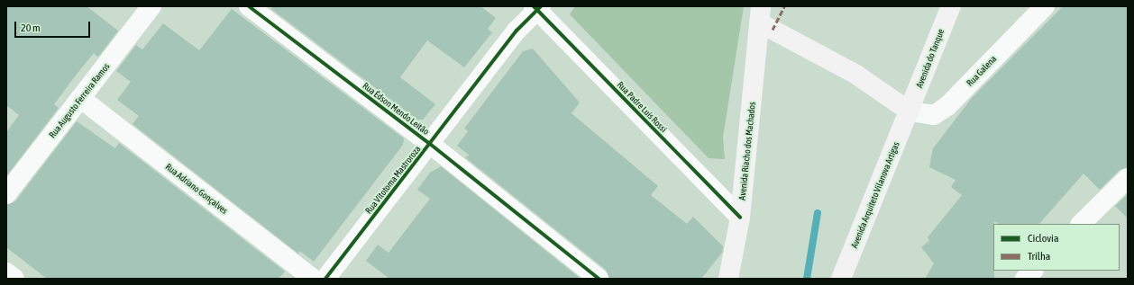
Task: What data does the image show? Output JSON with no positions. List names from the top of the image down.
{
  "streets": {
    "main road": ["Avenida do Tanque", "Avenida Riacho dos Machados", "Avenida Arquiteto Vilanova Artigas"],
    "street": [
      "Rua Galena",
      "Rua Augusto Ferreira Ramos",
      "Rua Padre Luís Rossi",
      "Rua Édson Mendo Leitão",
      "Rua Vitotoma Mastroroza",
      "Rua Adriano Gonçalves"
    ]
  },
  "crossings": [
    ["Avenida do Tanque", "Rua Galena"],
    ["Avenida do Tanque", "Avenida Riacho dos Machados"],
    ["Avenida do Tanque", "Avenida Arquiteto Vilanova Artigas"],
    ["Rua Galena", "Avenida Riacho dos Machados"],
    ["Rua Galena", "Avenida Arquiteto Vilanova Artigas"],
    ["Rua Augusto Ferreira Ramos", "Rua Adriano Gonçalves"],
    ["Rua Padre Luís Rossi", "Avenida Riacho dos Machados"],
    ["Rua Padre Luís Rossi", "Rua Vitotoma Mastroroza"],
    ["Rua Édson Mendo Leitão", "Rua Vitotoma Mastroroza"],
    ["Avenida Riacho dos Machados", "Avenida Arquiteto Vilanova Artigas"]
  ],
  "legend": ["Ciclovia", "Trilha"],
  "scale_bar": "20 m"
}
